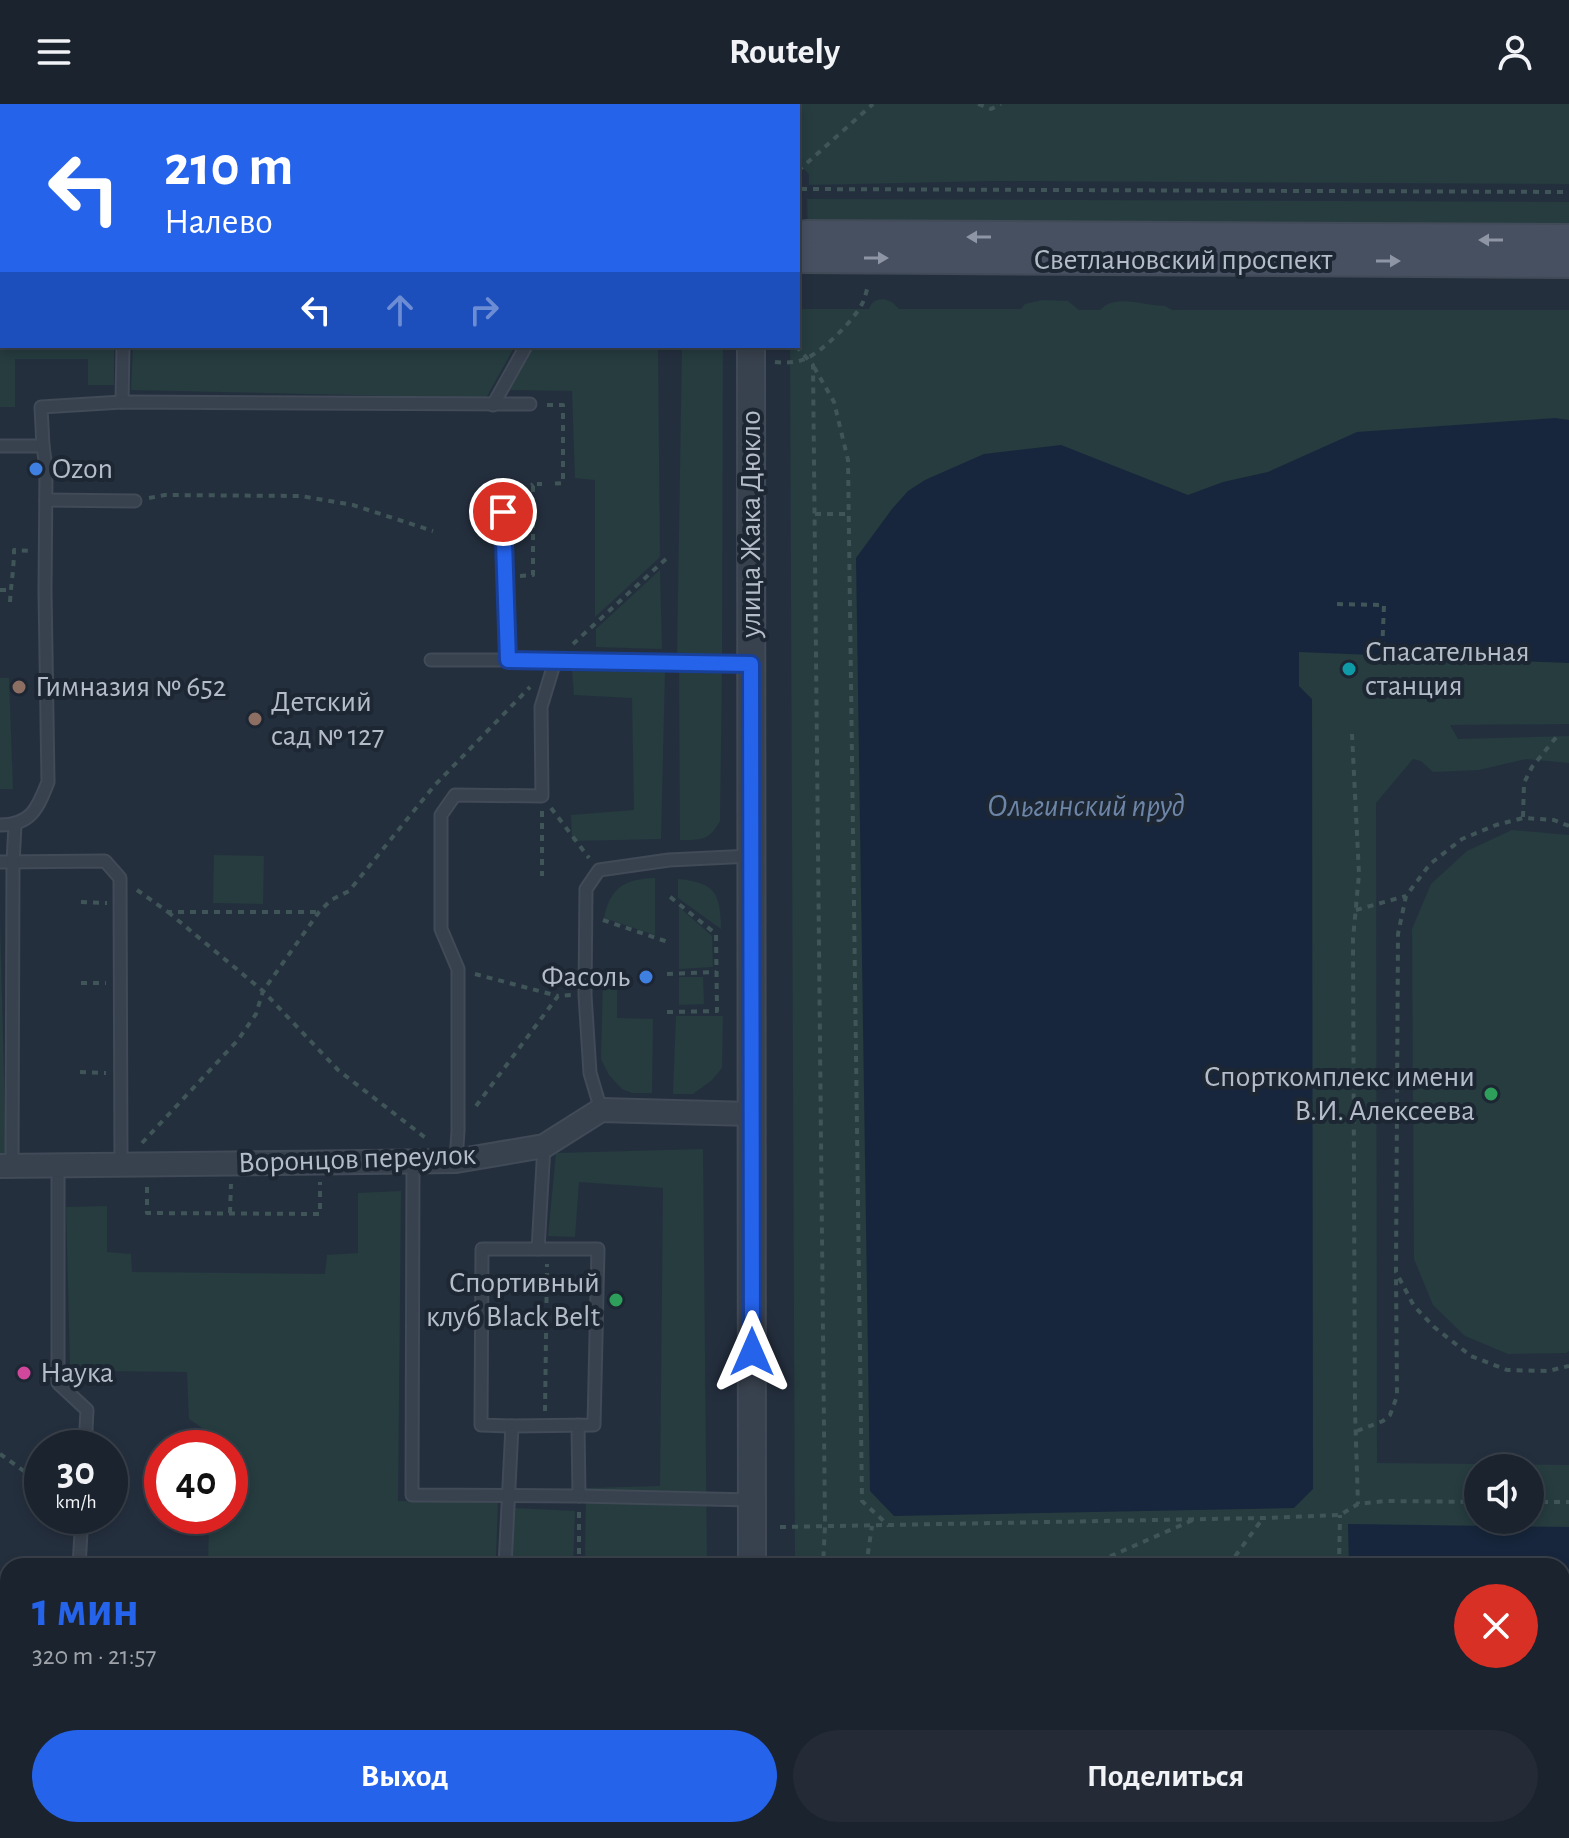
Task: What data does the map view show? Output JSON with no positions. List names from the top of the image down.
{
  "streets": {
    "main road": ["Светлановский проспект"],
    "street": ["улица Жака Дюкло", "Воронцов переулок"]
  },
  "water": ["Ольгинский пруд"],
  "places": [
    "Ozon",
    "Спасательная станция",
    "Гимназия № 652",
    "Детский сад № 127",
    "Фасоль",
    "Спорткомплекс имени В.И. Алексеева",
    "Спортивный клуб Black Belt",
    "Наука"
  ],
  "page": {
    "header": "Routely",
    "turn": ["210 m", "Налево"],
    "speed": "30 km/h",
    "limit": "40",
    "heading": ["1 мин", "320 m · 21:57"],
    "buttons": ["Выход", "Поделиться"]
  }
}
